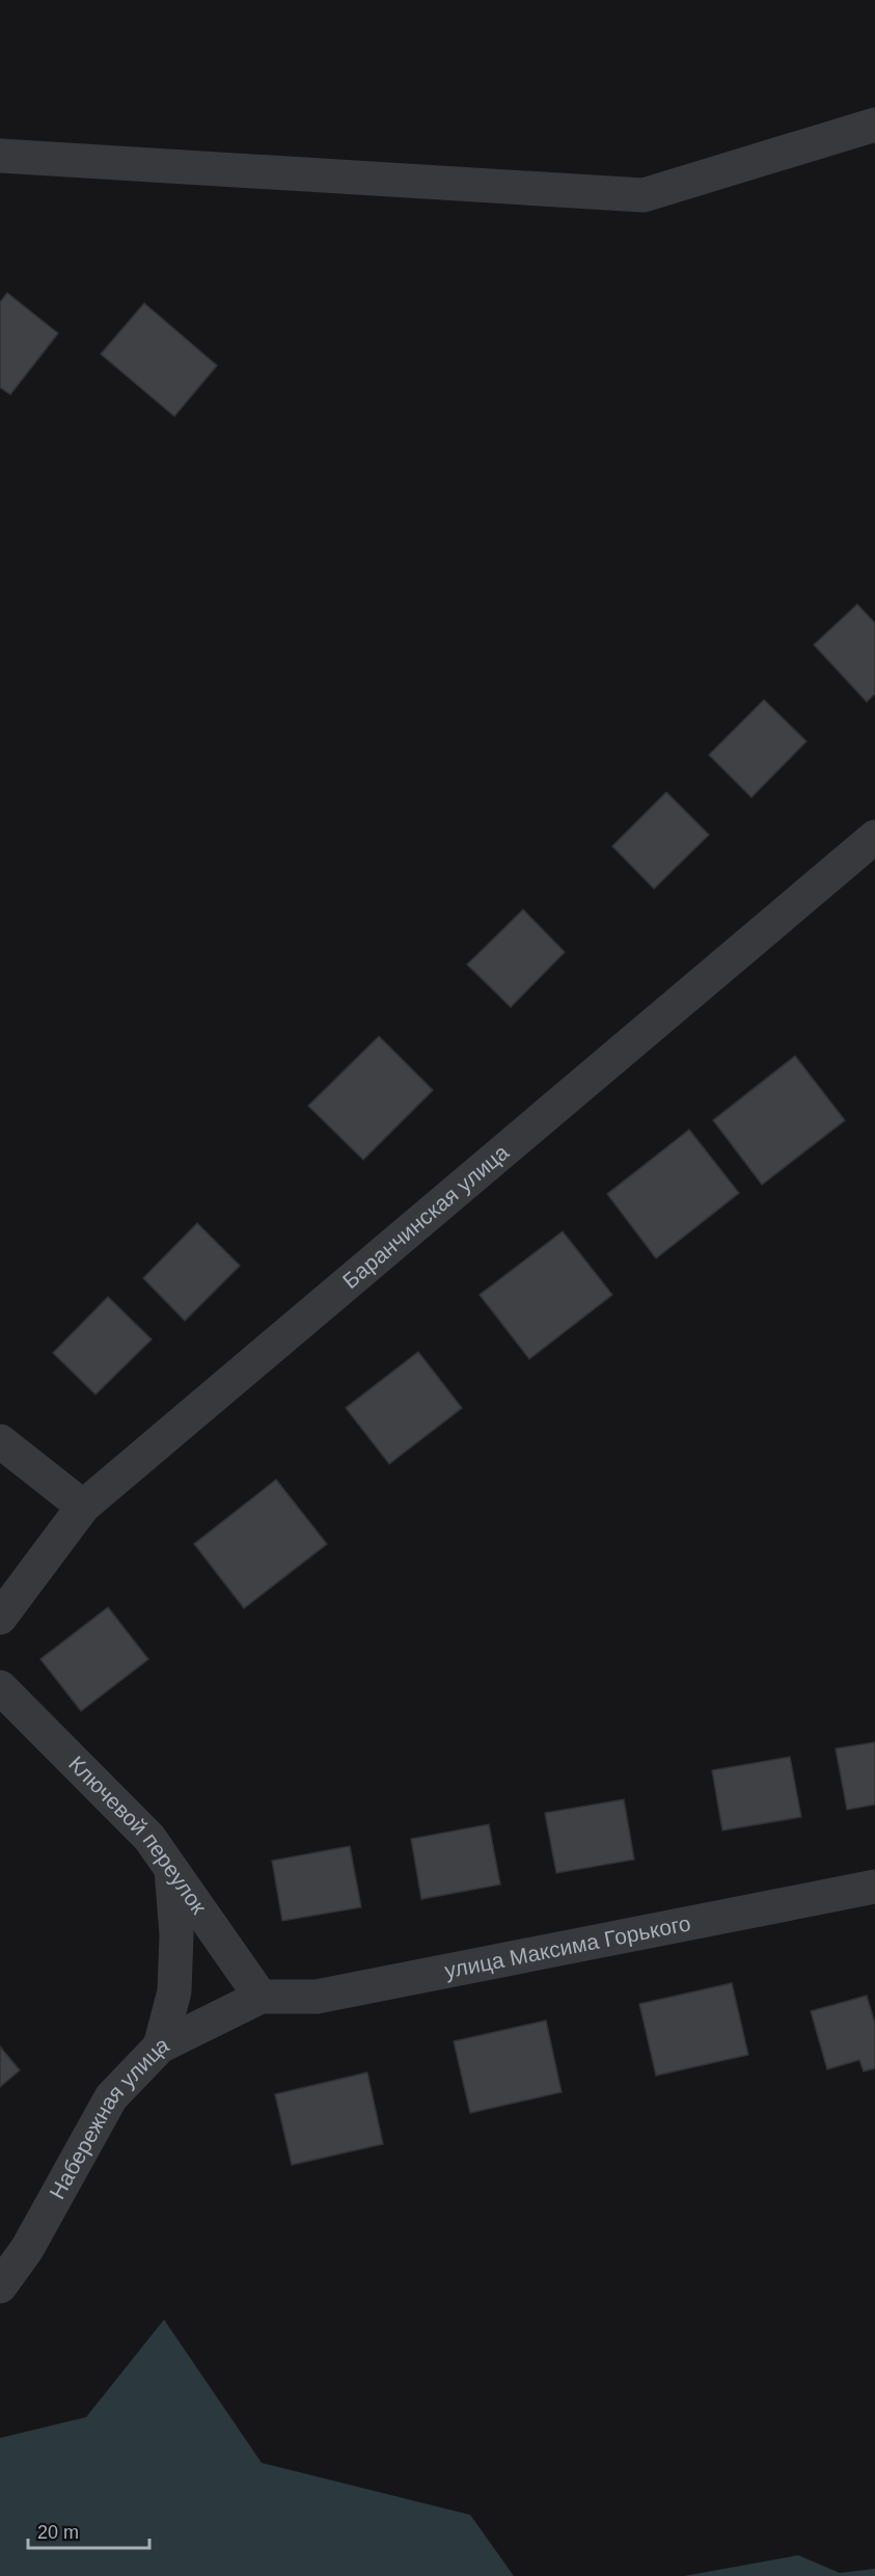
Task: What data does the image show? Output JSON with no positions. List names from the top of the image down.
{
  "streets": {
    "street": [
      "Баранчинская улица",
      "Ключевой переулок",
      "улица Максима Горького",
      "Набережная улица"
    ]
  },
  "crossings": [
    ["Ключевой переулок", "улица Максима Горького"],
    ["Ключевой переулок", "Набережная улица"],
    ["улица Максима Горького", "Набережная улица"]
  ],
  "scale_bar": "20 m"
}
